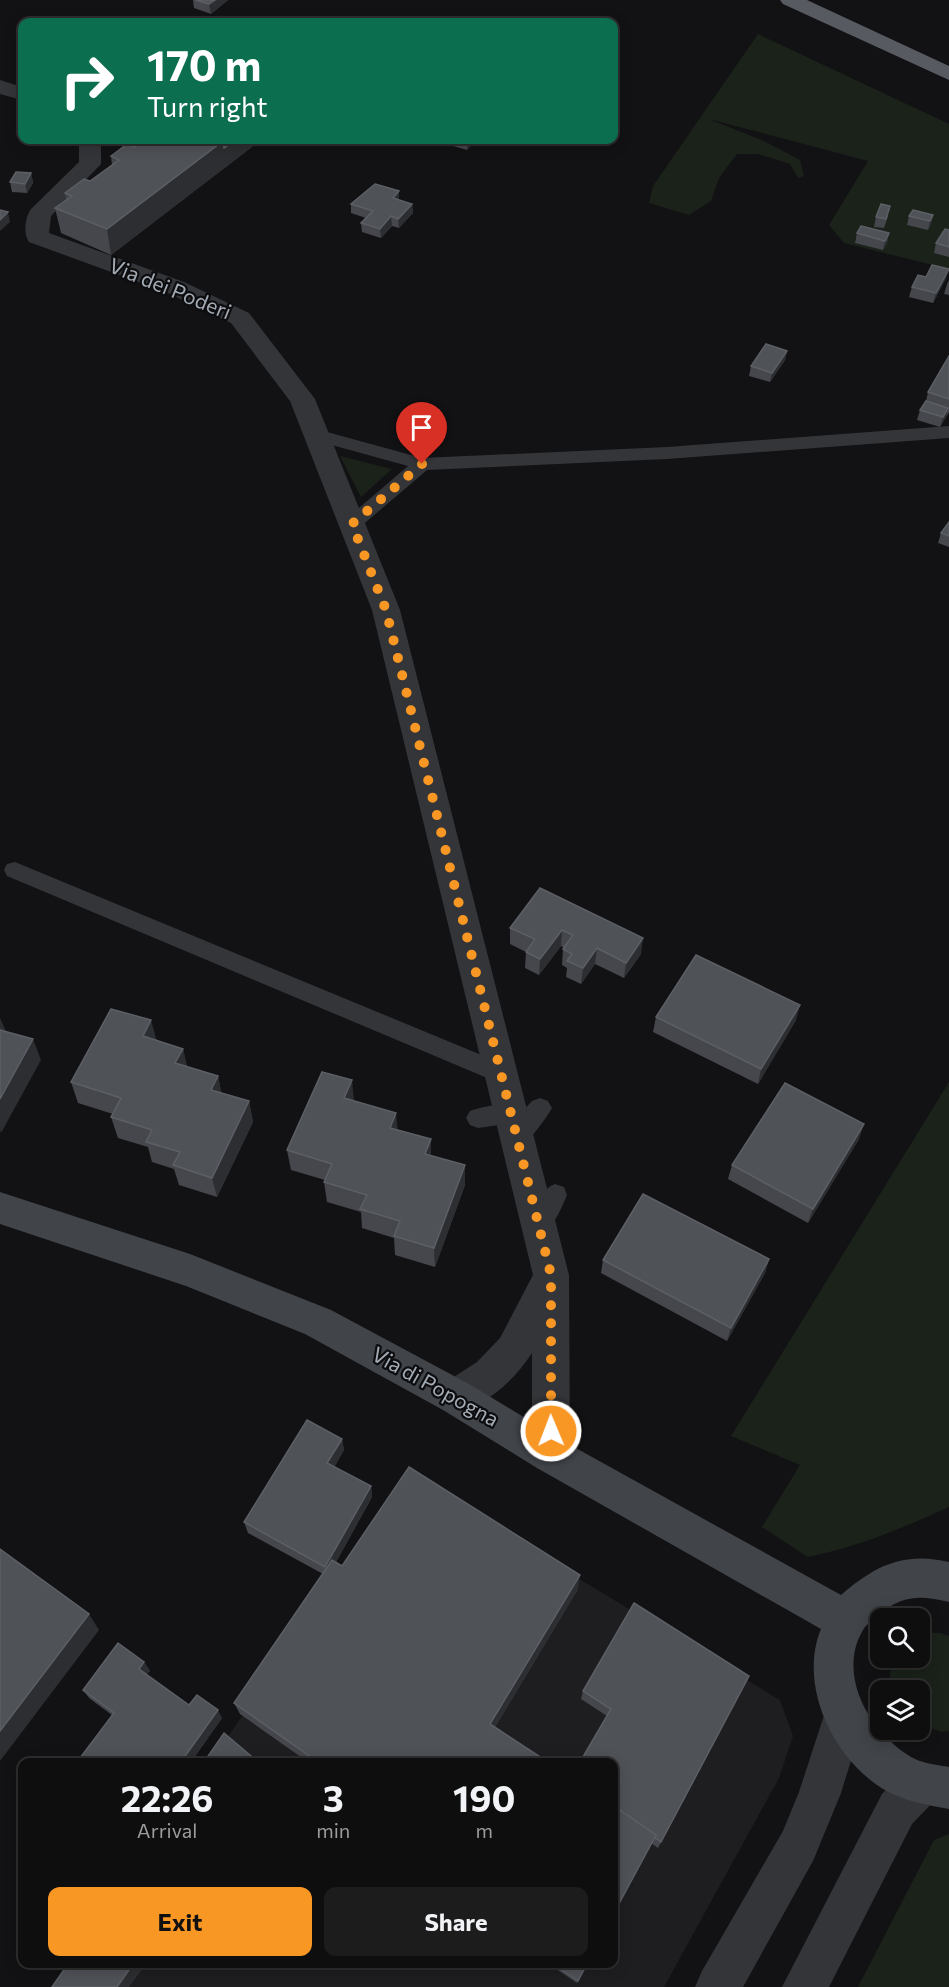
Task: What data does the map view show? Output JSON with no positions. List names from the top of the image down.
{
  "streets": {
    "main road": ["Via di Popogna"],
    "street": ["Via dei Poderi"]
  },
  "crossings": [
    ["Via dei Poderi", "Via di Popogna"]
  ],
  "page": {
    "turn": ["170 m", "Turn right"],
    "eta": [
      "22:26",
      "Arrival",
      "3",
      "min",
      "190",
      "m"
    ],
    "buttons": ["Exit", "Share"]
  }
}
